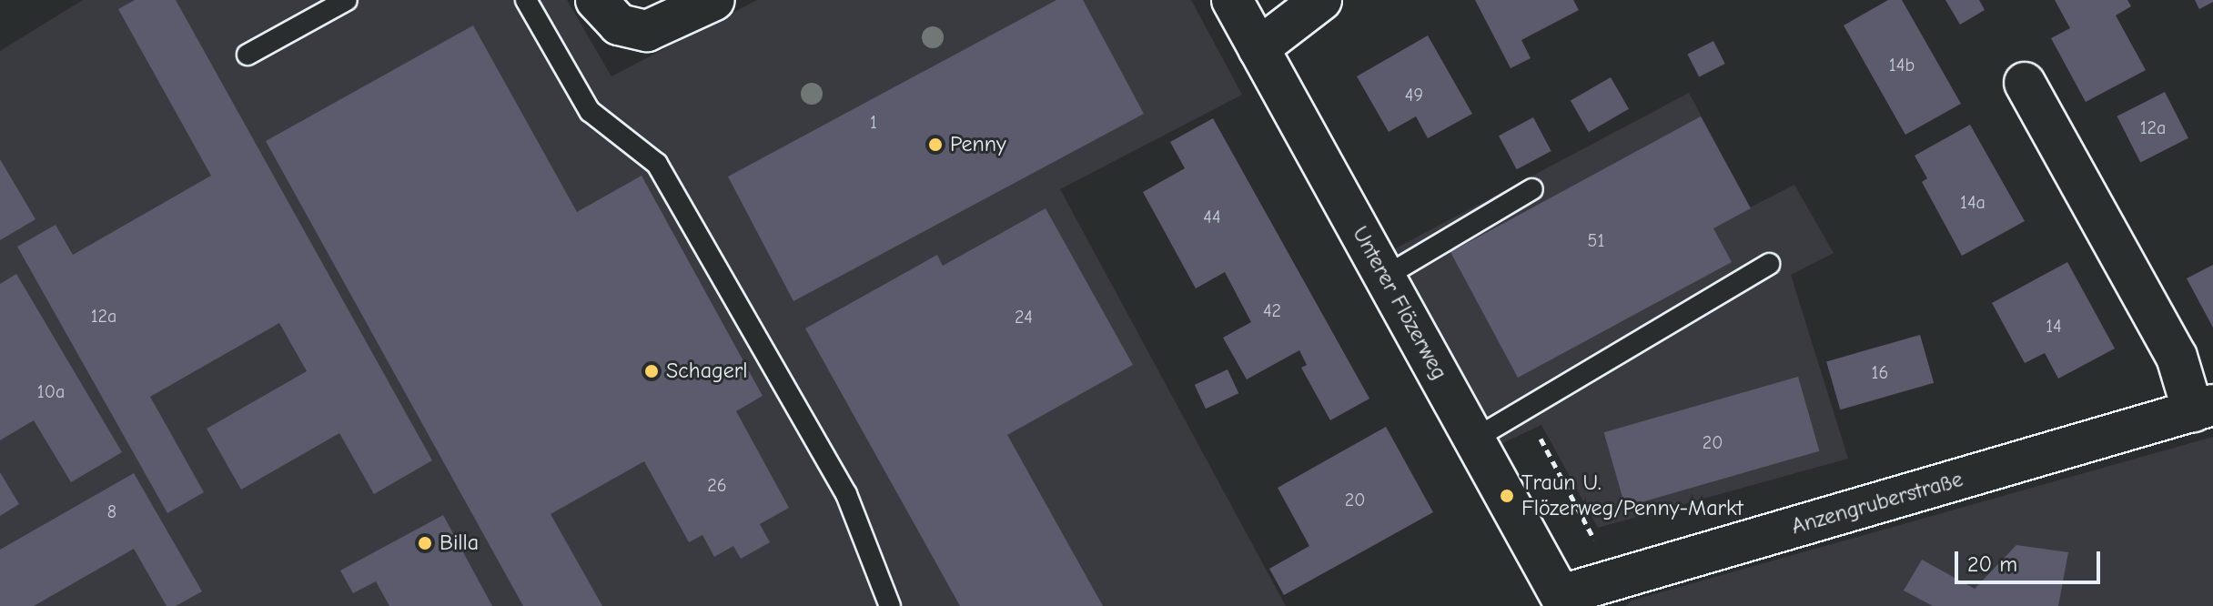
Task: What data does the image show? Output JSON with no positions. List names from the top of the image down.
{
  "streets": {
    "street": ["Unterer Flözerweg", "Anzengruberstraße"]
  },
  "crossings": [
    ["Unterer Flözerweg", "Anzengruberstraße"]
  ],
  "places": [
    "Penny",
    "Schagerl",
    "Traun U. Flözerweg/Penny-Markt",
    "Billa"
  ],
  "house_numbers": [
    "14b",
    "49",
    "1",
    "12a",
    "14a",
    "44",
    "51",
    "42",
    "12a",
    "24",
    "14",
    "16",
    "10a",
    "20",
    "26",
    "20",
    "8"
  ],
  "scale_bar": "20 m"
}
